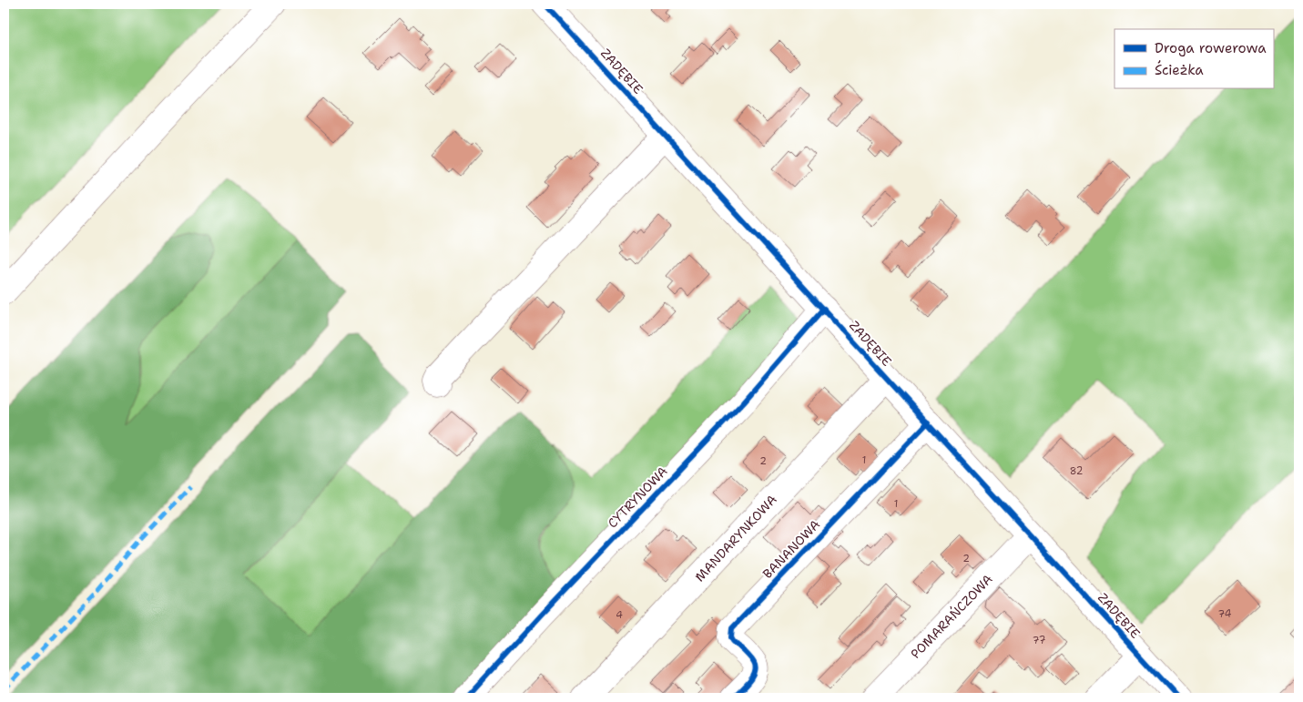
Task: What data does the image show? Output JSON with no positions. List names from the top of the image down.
{
  "streets": {
    "street": [
      "ZADĘBIE",
      "CYTRYNOWA",
      "MANDARYNKOWA",
      "BANANOWA",
      "POMARAŃCZOWA"
    ]
  },
  "crossings": [
    ["ZADĘBIE", "CYTRYNOWA"],
    ["ZADĘBIE", "MANDARYNKOWA"],
    ["ZADĘBIE", "BANANOWA"],
    ["ZADĘBIE", "POMARAŃCZOWA"]
  ],
  "house_numbers": [
    "1",
    "2",
    "82",
    "1",
    "2",
    "74",
    "4",
    "77"
  ],
  "legend": ["Droga rowerowa", "Ścieżka"]
}
